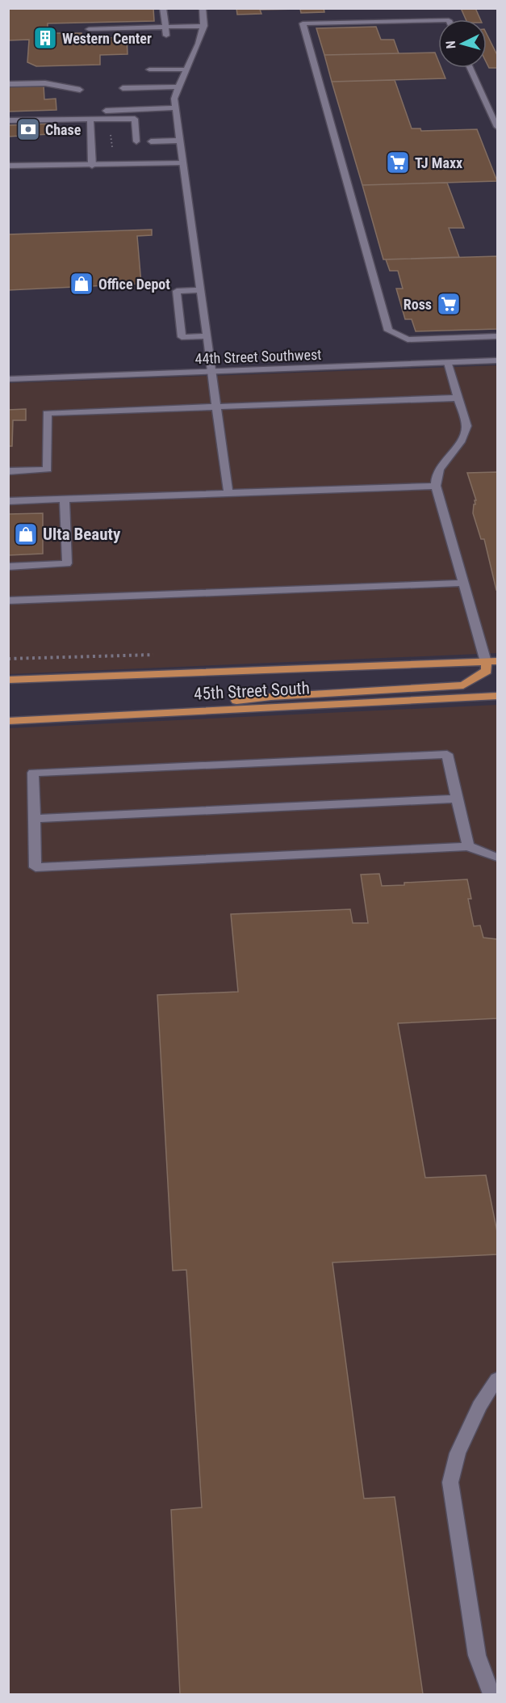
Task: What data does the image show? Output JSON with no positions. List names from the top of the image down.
{
  "streets": {
    "main road": ["45th Street South"],
    "street": ["44th Street Southwest"]
  },
  "places": {
    "building": ["Western Center"],
    "bank": ["Chase"],
    "supermarket": ["TJ Maxx", "Ross"],
    "shop": ["Office Depot", "Ulta Beauty"]
  },
  "north": "left"
}
